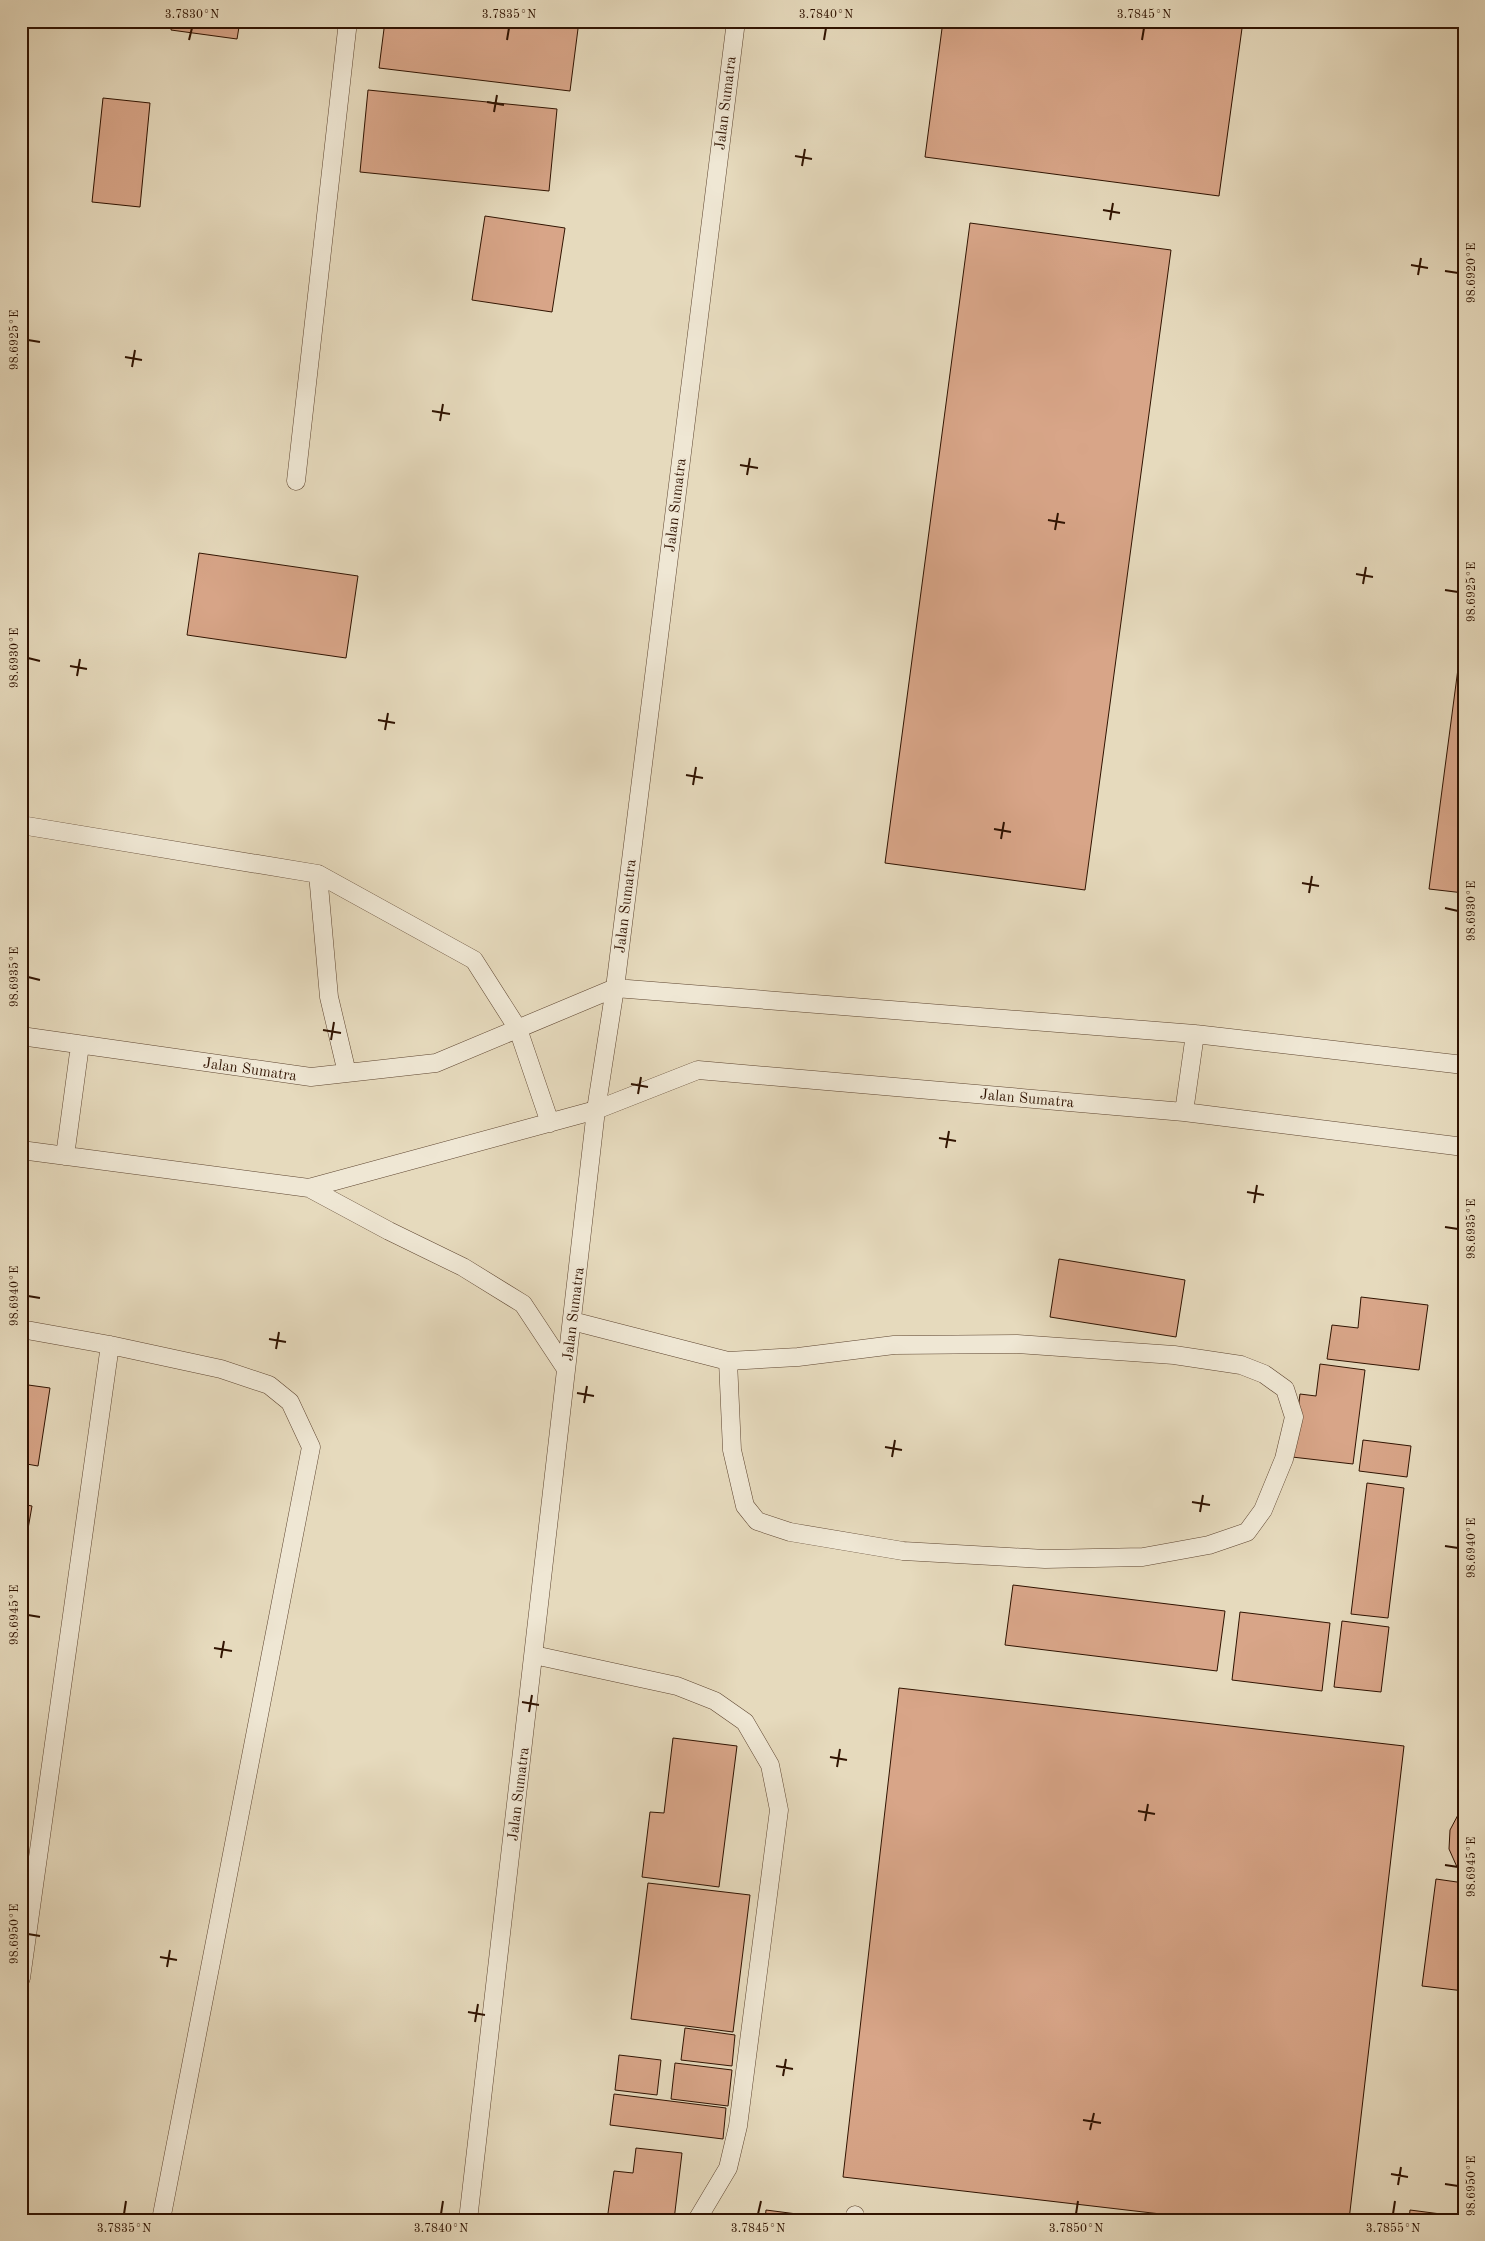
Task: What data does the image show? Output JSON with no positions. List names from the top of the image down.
{
  "streets": {
    "lane": ["Jalan Sumatra"]
  },
  "coordinates": [
    "3.7830°N",
    "3.7835°N",
    "3.7840°N",
    "3.7845°N",
    "98.6920°E",
    "98.6925°E",
    "98.6930°E",
    "98.6935°E",
    "98.6940°E",
    "98.6945°E",
    "98.6950°E",
    "3.7850°N",
    "3.7855°N"
  ]
}
